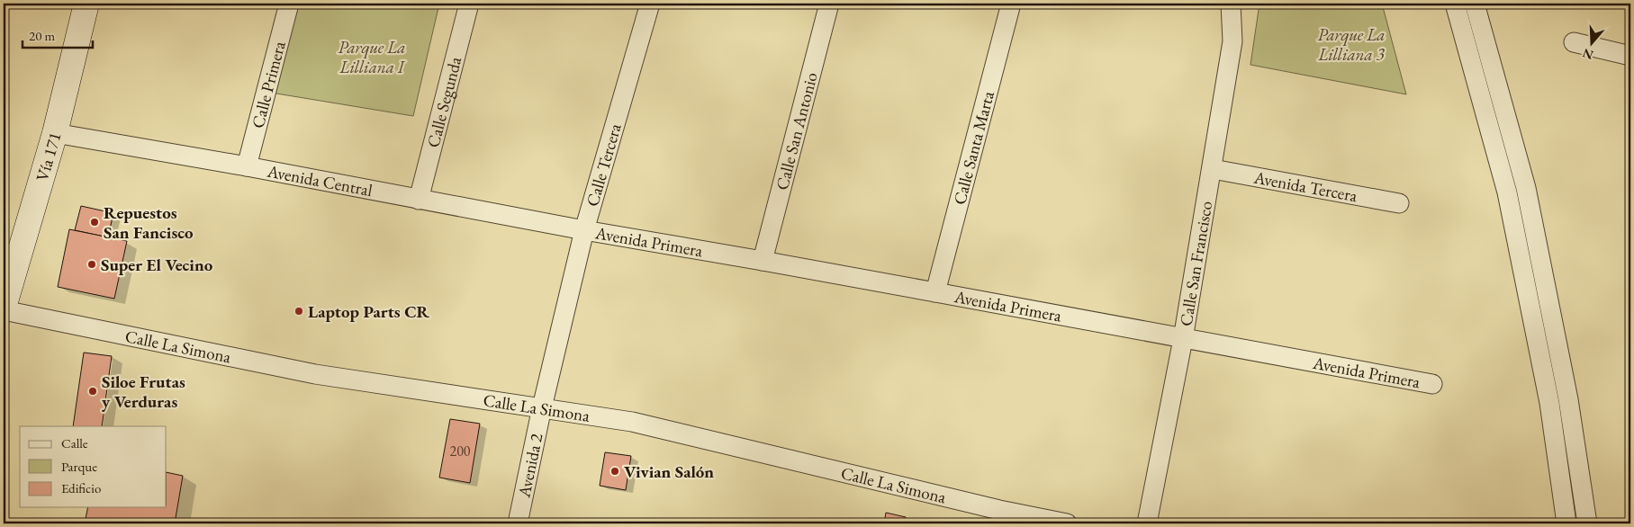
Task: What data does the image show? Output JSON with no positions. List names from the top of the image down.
{
  "streets": {
    "main road": ["Vía 171"],
    "street": [
      "Calle Primera",
      "Calle Segunda",
      "Calle San Antonio",
      "Calle Santa Marta",
      "Calle Tercera",
      "Avenida Central",
      "Avenida Tercera",
      "Avenida Primera",
      "Calle San Francisco",
      "Calle La Simona",
      "Avenida 2"
    ]
  },
  "crossings": [
    ["Calle Primera", "Avenida Central"],
    ["Calle Segunda", "Avenida Central"],
    ["Calle San Antonio", "Avenida Primera"],
    ["Calle Santa Marta", "Avenida Primera"],
    ["Vía 171", "Avenida Central"],
    ["Vía 171", "Calle La Simona"],
    ["Calle Tercera", "Avenida Central"],
    ["Calle Tercera", "Avenida Primera"],
    ["Calle Tercera", "Calle La Simona"],
    ["Calle Tercera", "Avenida 2"],
    ["Avenida Central", "Avenida Primera"],
    ["Avenida Tercera", "Calle San Francisco"],
    ["Avenida Primera", "Calle San Francisco"],
    ["Calle La Simona", "Avenida 2"]
  ],
  "parks": ["Parque La Lilliana 3", "Parque La Lilliana I"],
  "places": [
    "Repuestos San Fancisco",
    "Super El Vecino",
    "Laptop Parts CR",
    "Siloe Frutas y Verduras",
    "Vivian Salón"
  ],
  "house_numbers": ["200"],
  "legend": ["Calle", "Parque", "Edificio"],
  "scale_bar": "20 m",
  "north": "bottom"
}
